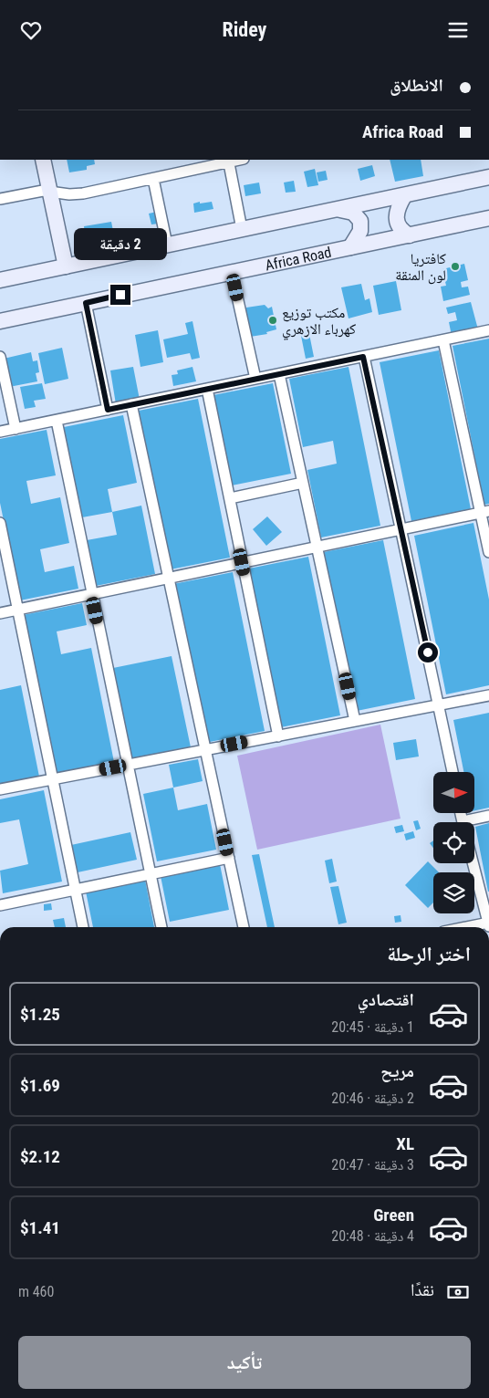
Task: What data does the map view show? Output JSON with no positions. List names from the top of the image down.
{
  "streets": {
    "street": ["Africa Road"]
  },
  "places": ["كافتريا لون المنقة", "مكتب توزيع كهرباء الازهري"],
  "north": "right",
  "page": {
    "header": "Ridey",
    "banner": ["الانطلاق", "Africa Road"],
    "bubble": "2 دقيقة",
    "heading": "اختر الرحلة",
    "list": [
      {
        "name": "اقتصادي",
        "note": "1 دقيقة · 20:45",
        "value": "$1.25"
      },
      {
        "name": "مريح",
        "note": "2 دقيقة · 20:46",
        "value": "$1.69"
      },
      {
        "name": "XL",
        "note": "3 دقيقة · 20:47",
        "value": "$2.12"
      },
      {
        "name": "Green",
        "note": "4 دقيقة · 20:48",
        "value": "$1.41"
      }
    ],
    "pay": ["نقدًا", "460 m"],
    "buttons": "تأكيد"
  }
}
